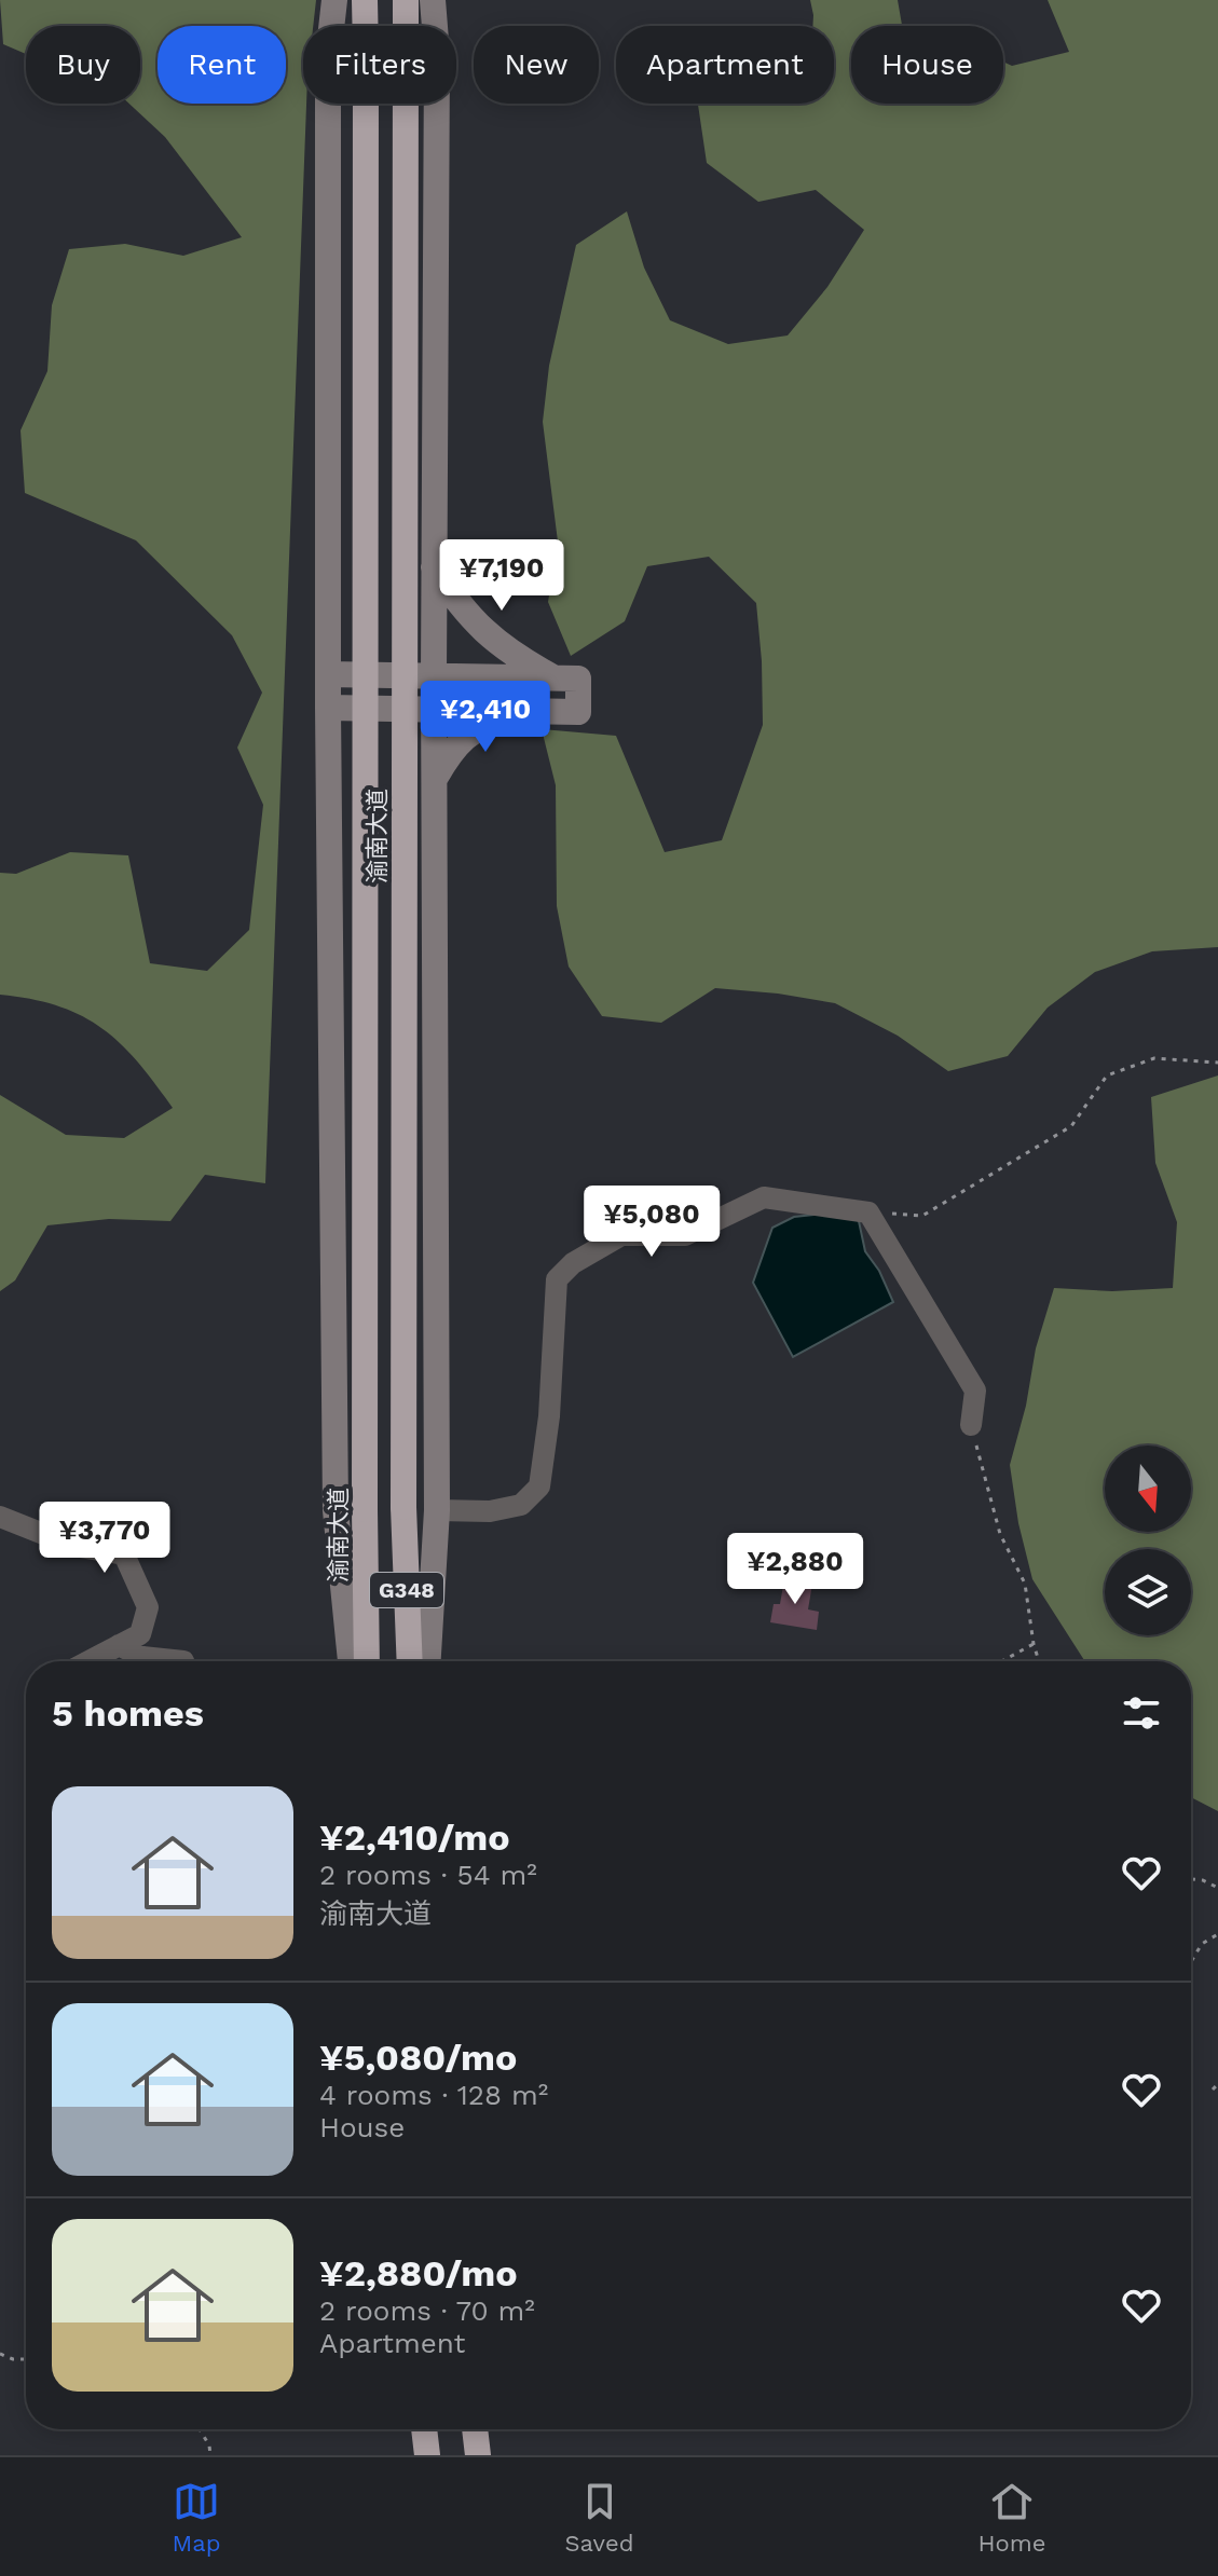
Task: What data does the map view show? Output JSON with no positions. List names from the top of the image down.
{
  "streets": {
    "highway": ["渝南大道", "G348"]
  },
  "north": "bottom",
  "page": {
    "chip": [
      "Buy",
      "Rent",
      "Filters",
      "New",
      "Apartment",
      "House"
    ],
    "price": [
      "¥7,190",
      "¥2,410",
      "¥5,080",
      "¥3,770",
      "¥2,880"
    ],
    "heading": "5 homes",
    "list": [
      {
        "name": "¥2,410/mo",
        "note": "2 rooms · 54 m² · 渝南大道"
      },
      {
        "name": "¥5,080/mo",
        "note": "4 rooms · 128 m² · House"
      },
      {
        "name": "¥2,880/mo",
        "note": "2 rooms · 70 m² · Apartment"
      }
    ],
    "tabs": ["Map", "Saved", "Home"]
  }
}
